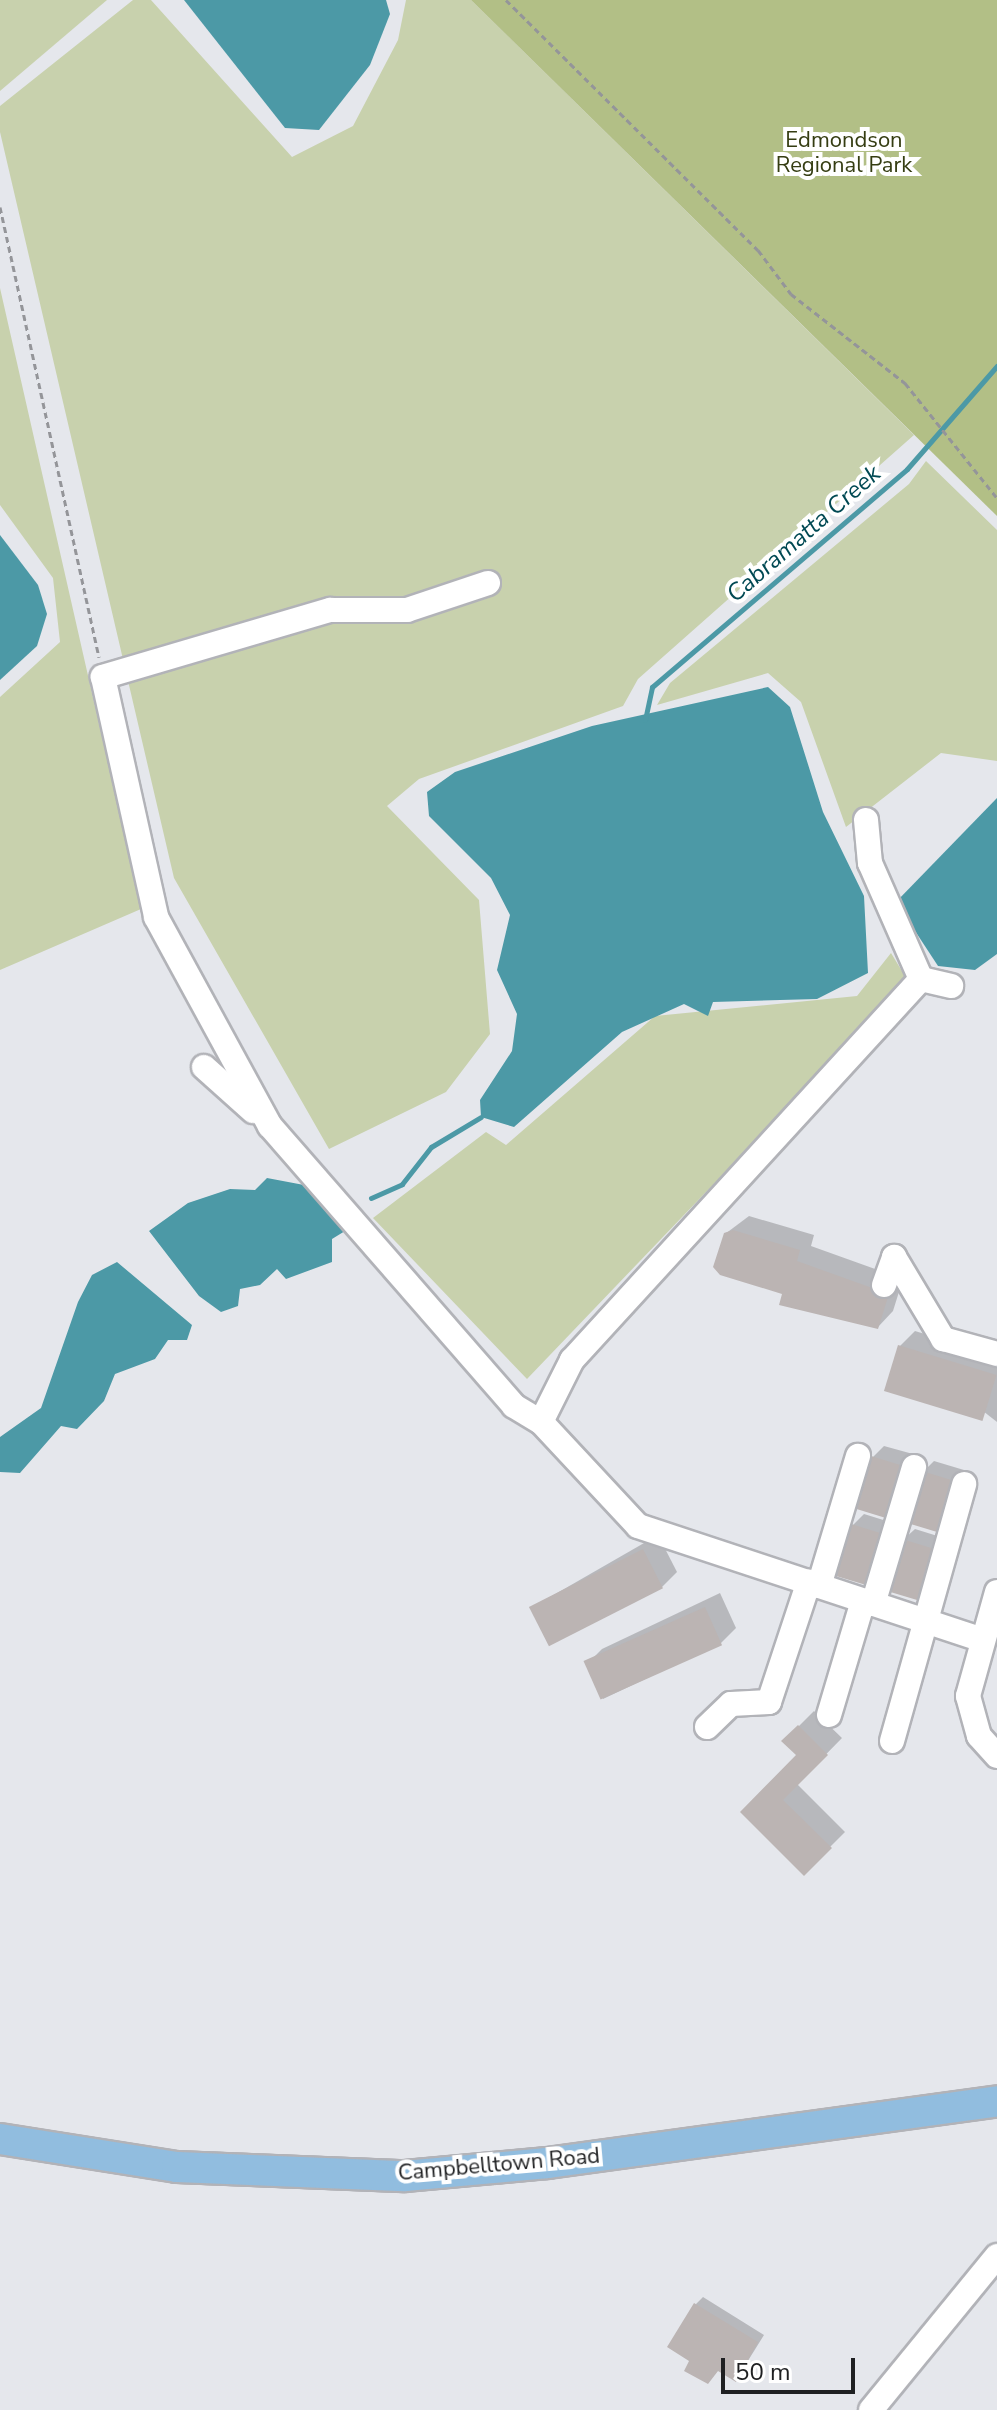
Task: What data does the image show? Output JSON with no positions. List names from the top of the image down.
{
  "streets": {
    "main road": ["Campbelltown Road"]
  },
  "water": ["Cabramatta Creek"],
  "parks": ["Edmondson Regional Park"],
  "scale_bar": "50 m"
}
